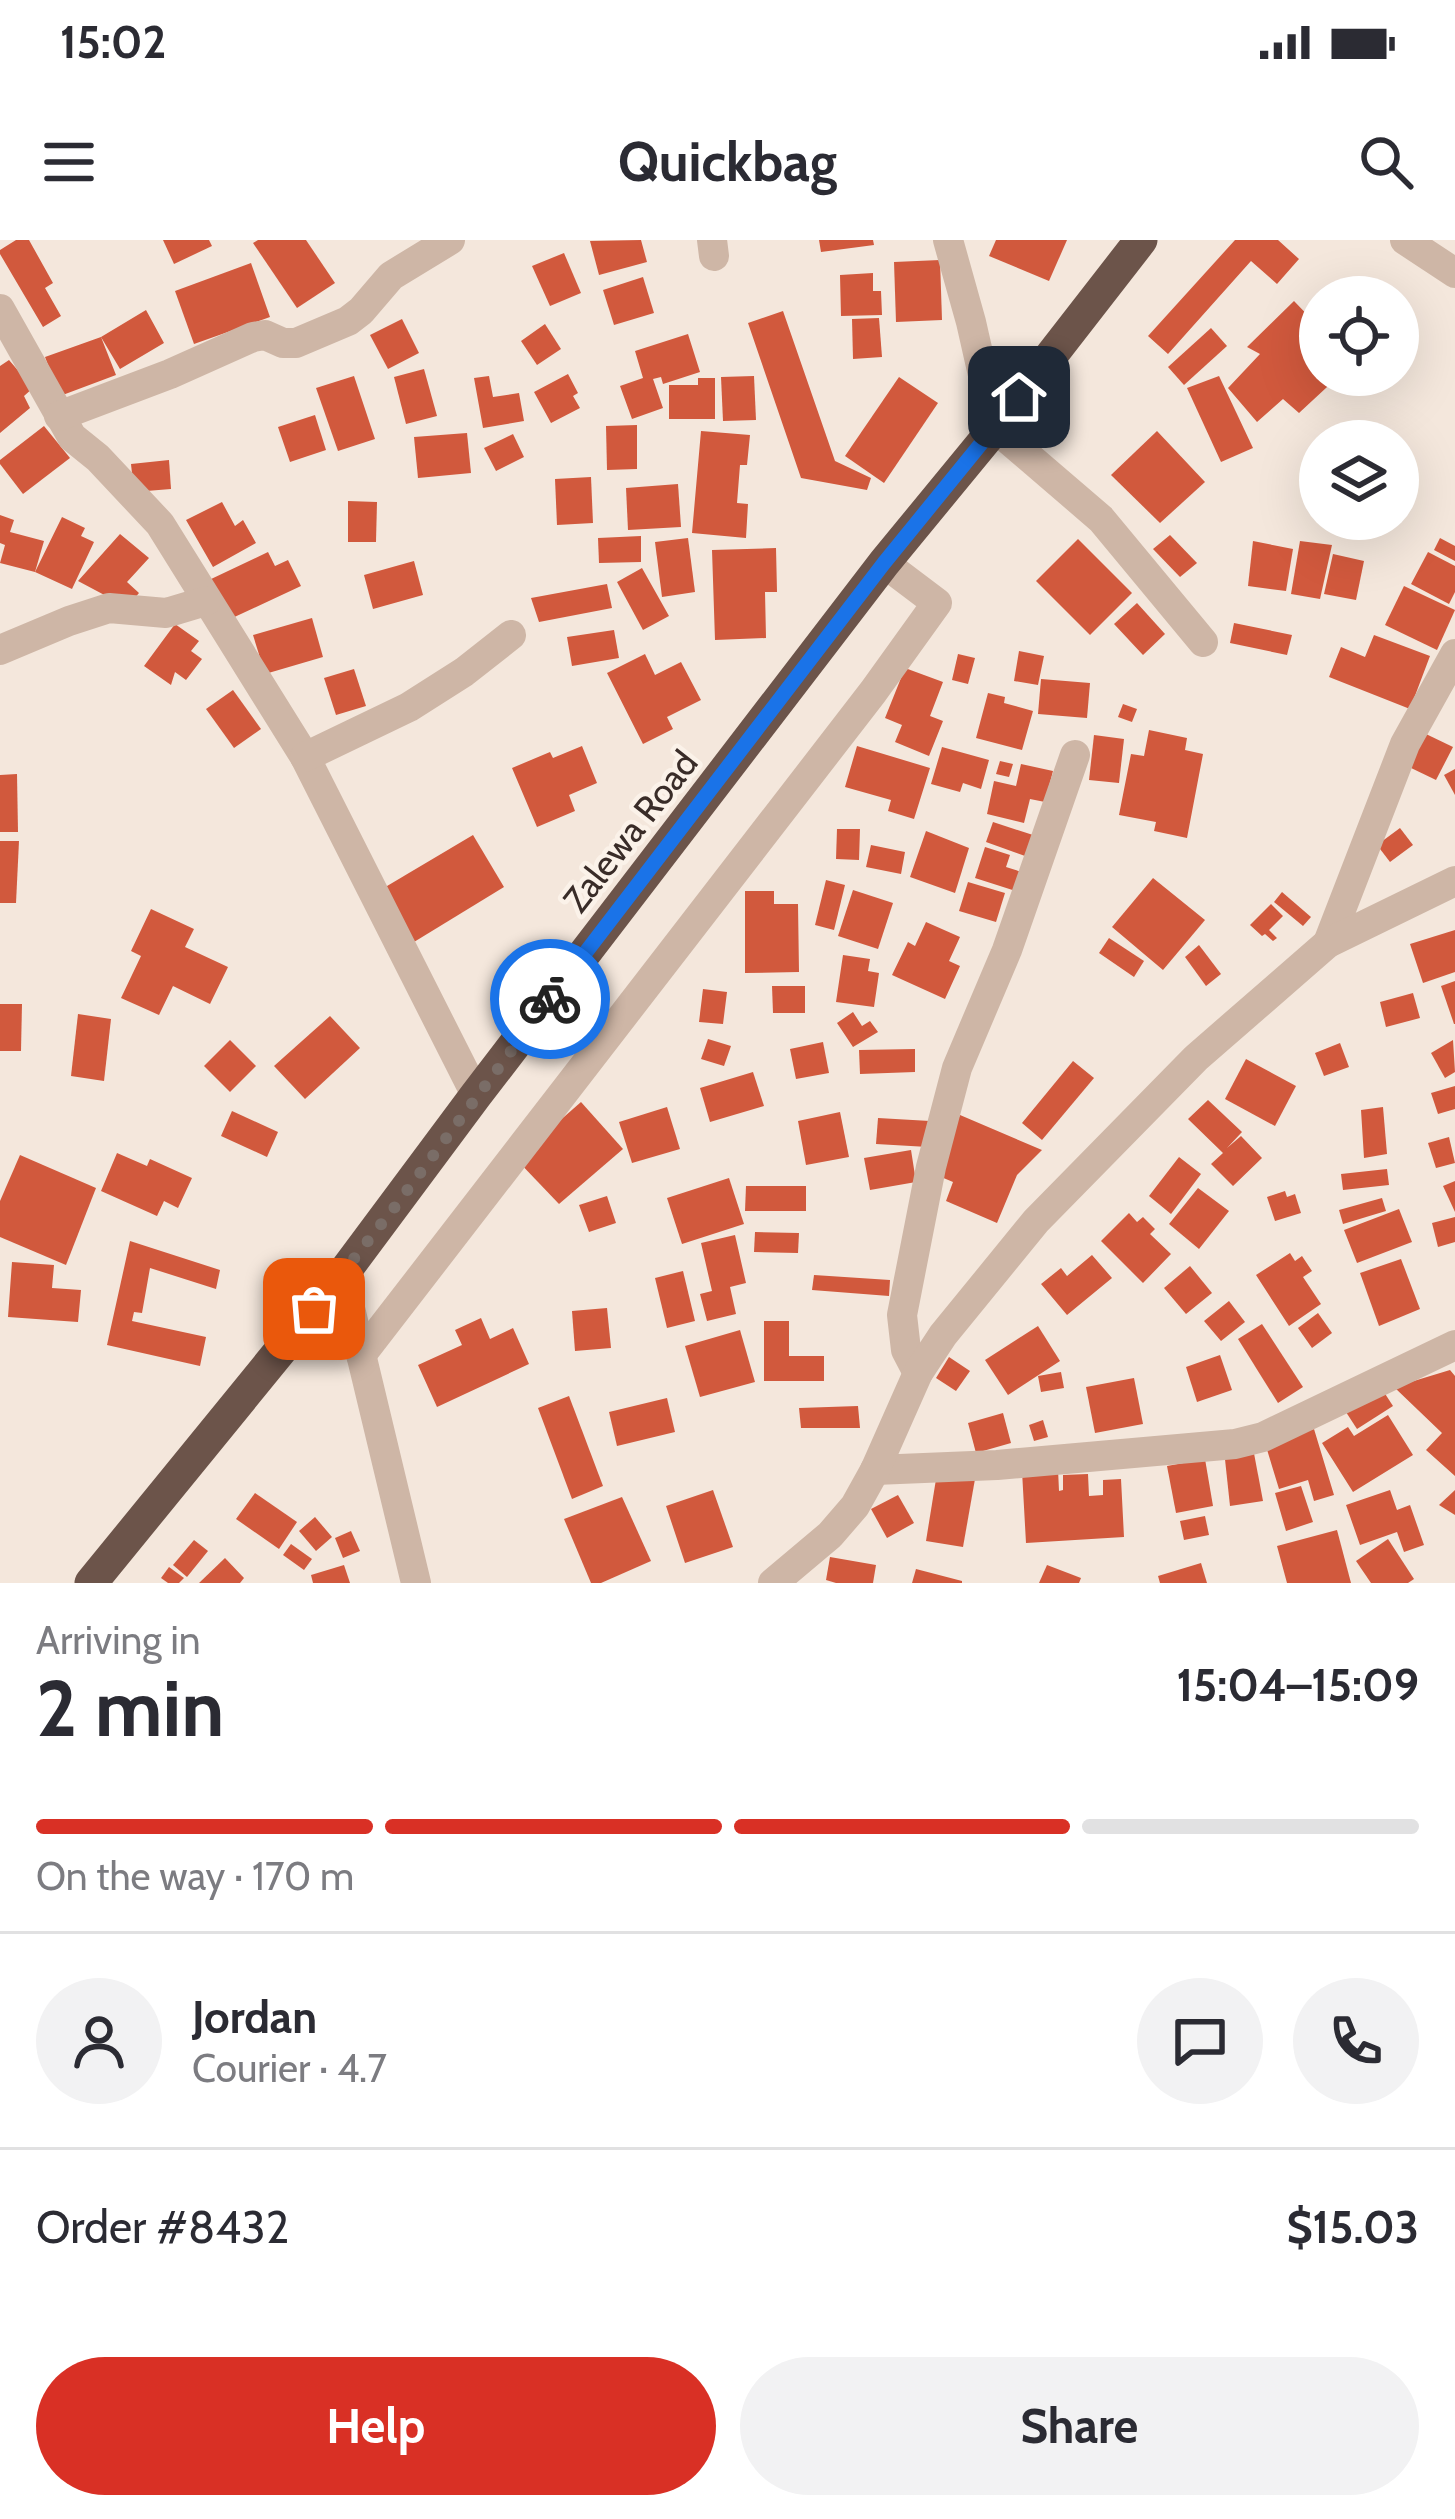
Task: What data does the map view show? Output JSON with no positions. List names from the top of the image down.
{
  "streets": {
    "highway": ["Zalewa Road"]
  },
  "page": {
    "status": "15:02",
    "header": "Quickbag",
    "heading": ["2 min", "Arriving in", "15:04–15:09"],
    "panel": [
      "Jordan",
      "Courier · 4.7",
      "Order #8432",
      "$15.03"
    ],
    "bar": "On the way · 170 m",
    "buttons": ["Help", "Share"]
  }
}
